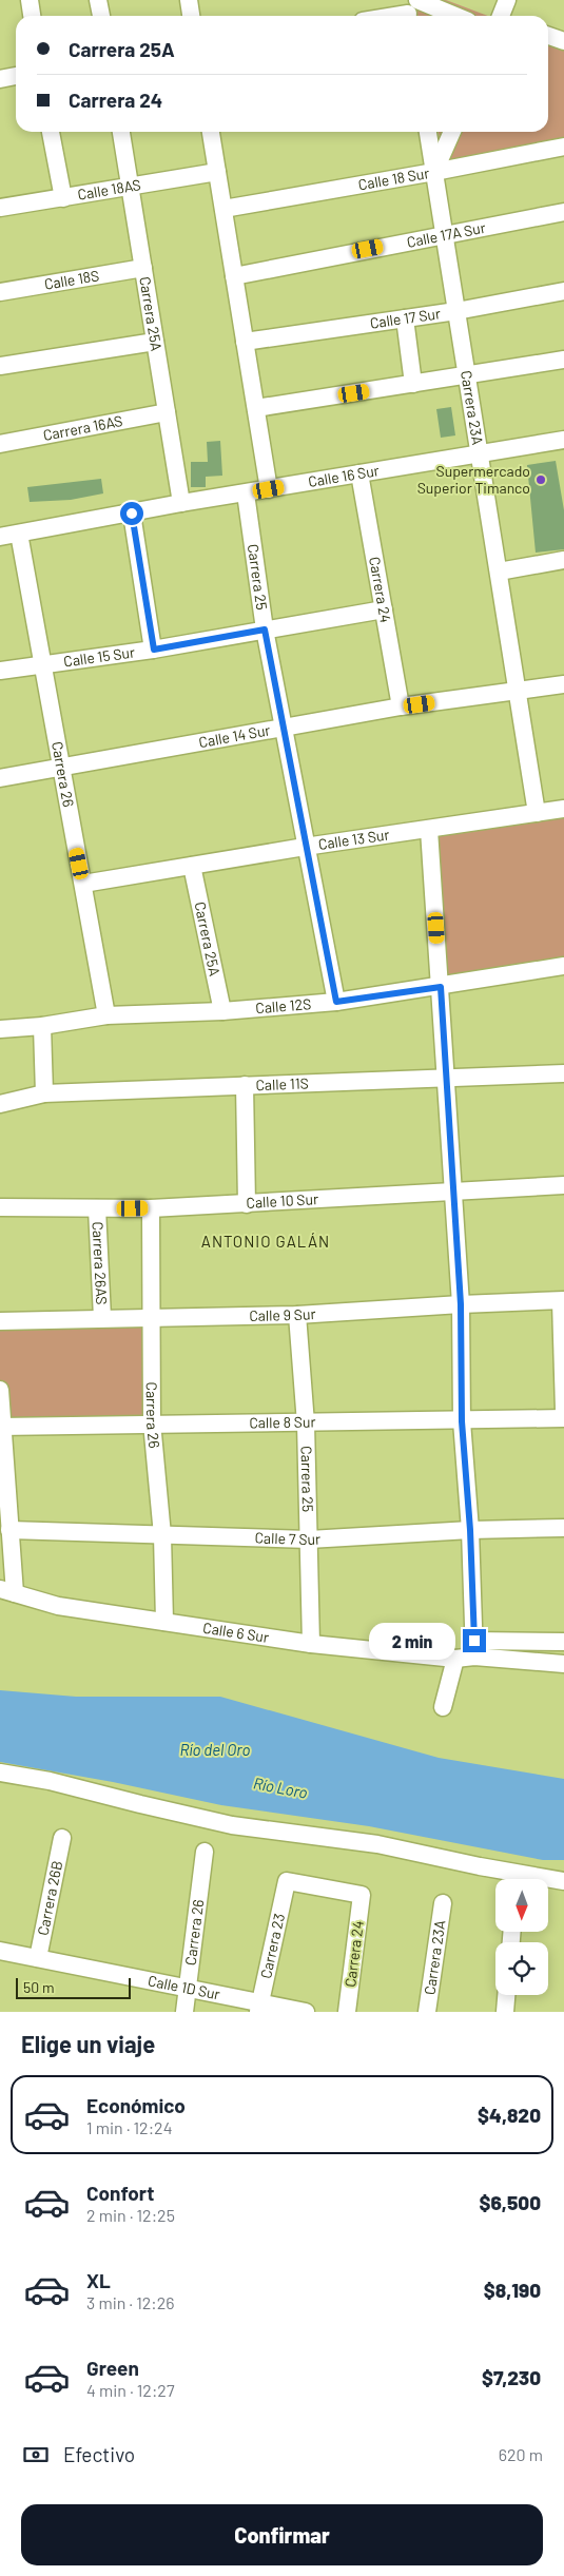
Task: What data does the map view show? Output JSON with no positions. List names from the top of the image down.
{
  "streets": {
    "street": [
      "Calle 18 Sur",
      "Calle 18AS",
      "Calle 17A Sur",
      "Calle 18S",
      "Carrera 25A",
      "Calle 17 Sur",
      "Carrera 23A",
      "Carrera 16AS",
      "Calle 16 Sur",
      "Carrera 25",
      "Carrera 24",
      "Calle 15 Sur",
      "Calle 14 Sur",
      "Carrera 26",
      "Calle 13 Sur",
      "Calle 12S",
      "Calle 11S",
      "Calle 10 Sur",
      "Carrera 26AS",
      "Calle 9 Sur",
      "Calle 8 Sur",
      "Calle 7 Sur",
      "Calle 6 Sur",
      "Carrera 26B",
      "Carrera 23",
      "Calle 1D Sur"
    ]
  },
  "crossings": [
    ["Calle 18 Sur", "Carrera 23A"],
    ["Calle 18AS", "Carrera 25A"],
    ["Calle 17A Sur", "Carrera 23A"],
    ["Calle 18S", "Carrera 25A"],
    ["Carrera 25A", "Carrera 16AS"],
    ["Carrera 25A", "Calle 16 Sur"],
    ["Carrera 25A", "Calle 13 Sur"],
    ["Carrera 25A", "Calle 12S"],
    ["Calle 17 Sur", "Carrera 23A"],
    ["Carrera 23A", "Calle 16 Sur"],
    ["Carrera 23A", "Calle 14 Sur"],
    ["Carrera 23A", "Calle 13 Sur"],
    ["Calle 16 Sur", "Carrera 25"],
    ["Calle 16 Sur", "Carrera 24"],
    ["Calle 16 Sur", "Carrera 26"],
    ["Carrera 25", "Calle 15 Sur"],
    ["Carrera 25", "Calle 14 Sur"],
    ["Carrera 25", "Calle 13 Sur"],
    ["Carrera 25", "Calle 12S"],
    ["Carrera 25", "Calle 9 Sur"],
    ["Carrera 25", "Calle 8 Sur"],
    ["Carrera 25", "Calle 7 Sur"],
    ["Carrera 25", "Calle 6 Sur"],
    ["Carrera 24", "Calle 15 Sur"],
    ["Carrera 24", "Calle 14 Sur"],
    ["Carrera 24", "Carrera 23"],
    ["Calle 15 Sur", "Carrera 26"],
    ["Calle 14 Sur", "Carrera 26"],
    ["Carrera 26", "Calle 13 Sur"],
    ["Carrera 26", "Calle 12S"],
    ["Carrera 26", "Calle 10 Sur"],
    ["Carrera 26", "Calle 9 Sur"],
    ["Carrera 26", "Calle 8 Sur"],
    ["Carrera 26", "Calle 7 Sur"],
    ["Carrera 26", "Calle 6 Sur"],
    ["Carrera 26", "Calle 1D Sur"],
    ["Calle 10 Sur", "Carrera 26AS"],
    ["Carrera 26AS", "Calle 9 Sur"],
    ["Carrera 26B", "Calle 1D Sur"],
    ["Carrera 23", "Calle 1D Sur"]
  ],
  "districts": ["ANTONIO GALÁN"],
  "water": ["Río del Oro", "Río Loro"],
  "places": ["Supermercado Superior Timanco"],
  "scale_bar": "50 m",
  "north": "bottom",
  "page": {
    "banner": ["Carrera 25A", "Carrera 24"],
    "bubble": "2 min",
    "scale": "50 m",
    "heading": "Elige un viaje",
    "list": [
      {
        "name": "Económico",
        "note": "1 min · 12:24",
        "value": "$4,820"
      },
      {
        "name": "Confort",
        "note": "2 min · 12:25",
        "value": "$6,500"
      },
      {
        "name": "XL",
        "note": "3 min · 12:26",
        "value": "$8,190"
      },
      {
        "name": "Green",
        "note": "4 min · 12:27",
        "value": "$7,230"
      }
    ],
    "pay": ["Efectivo", "620 m"],
    "buttons": "Confirmar"
  }
}
